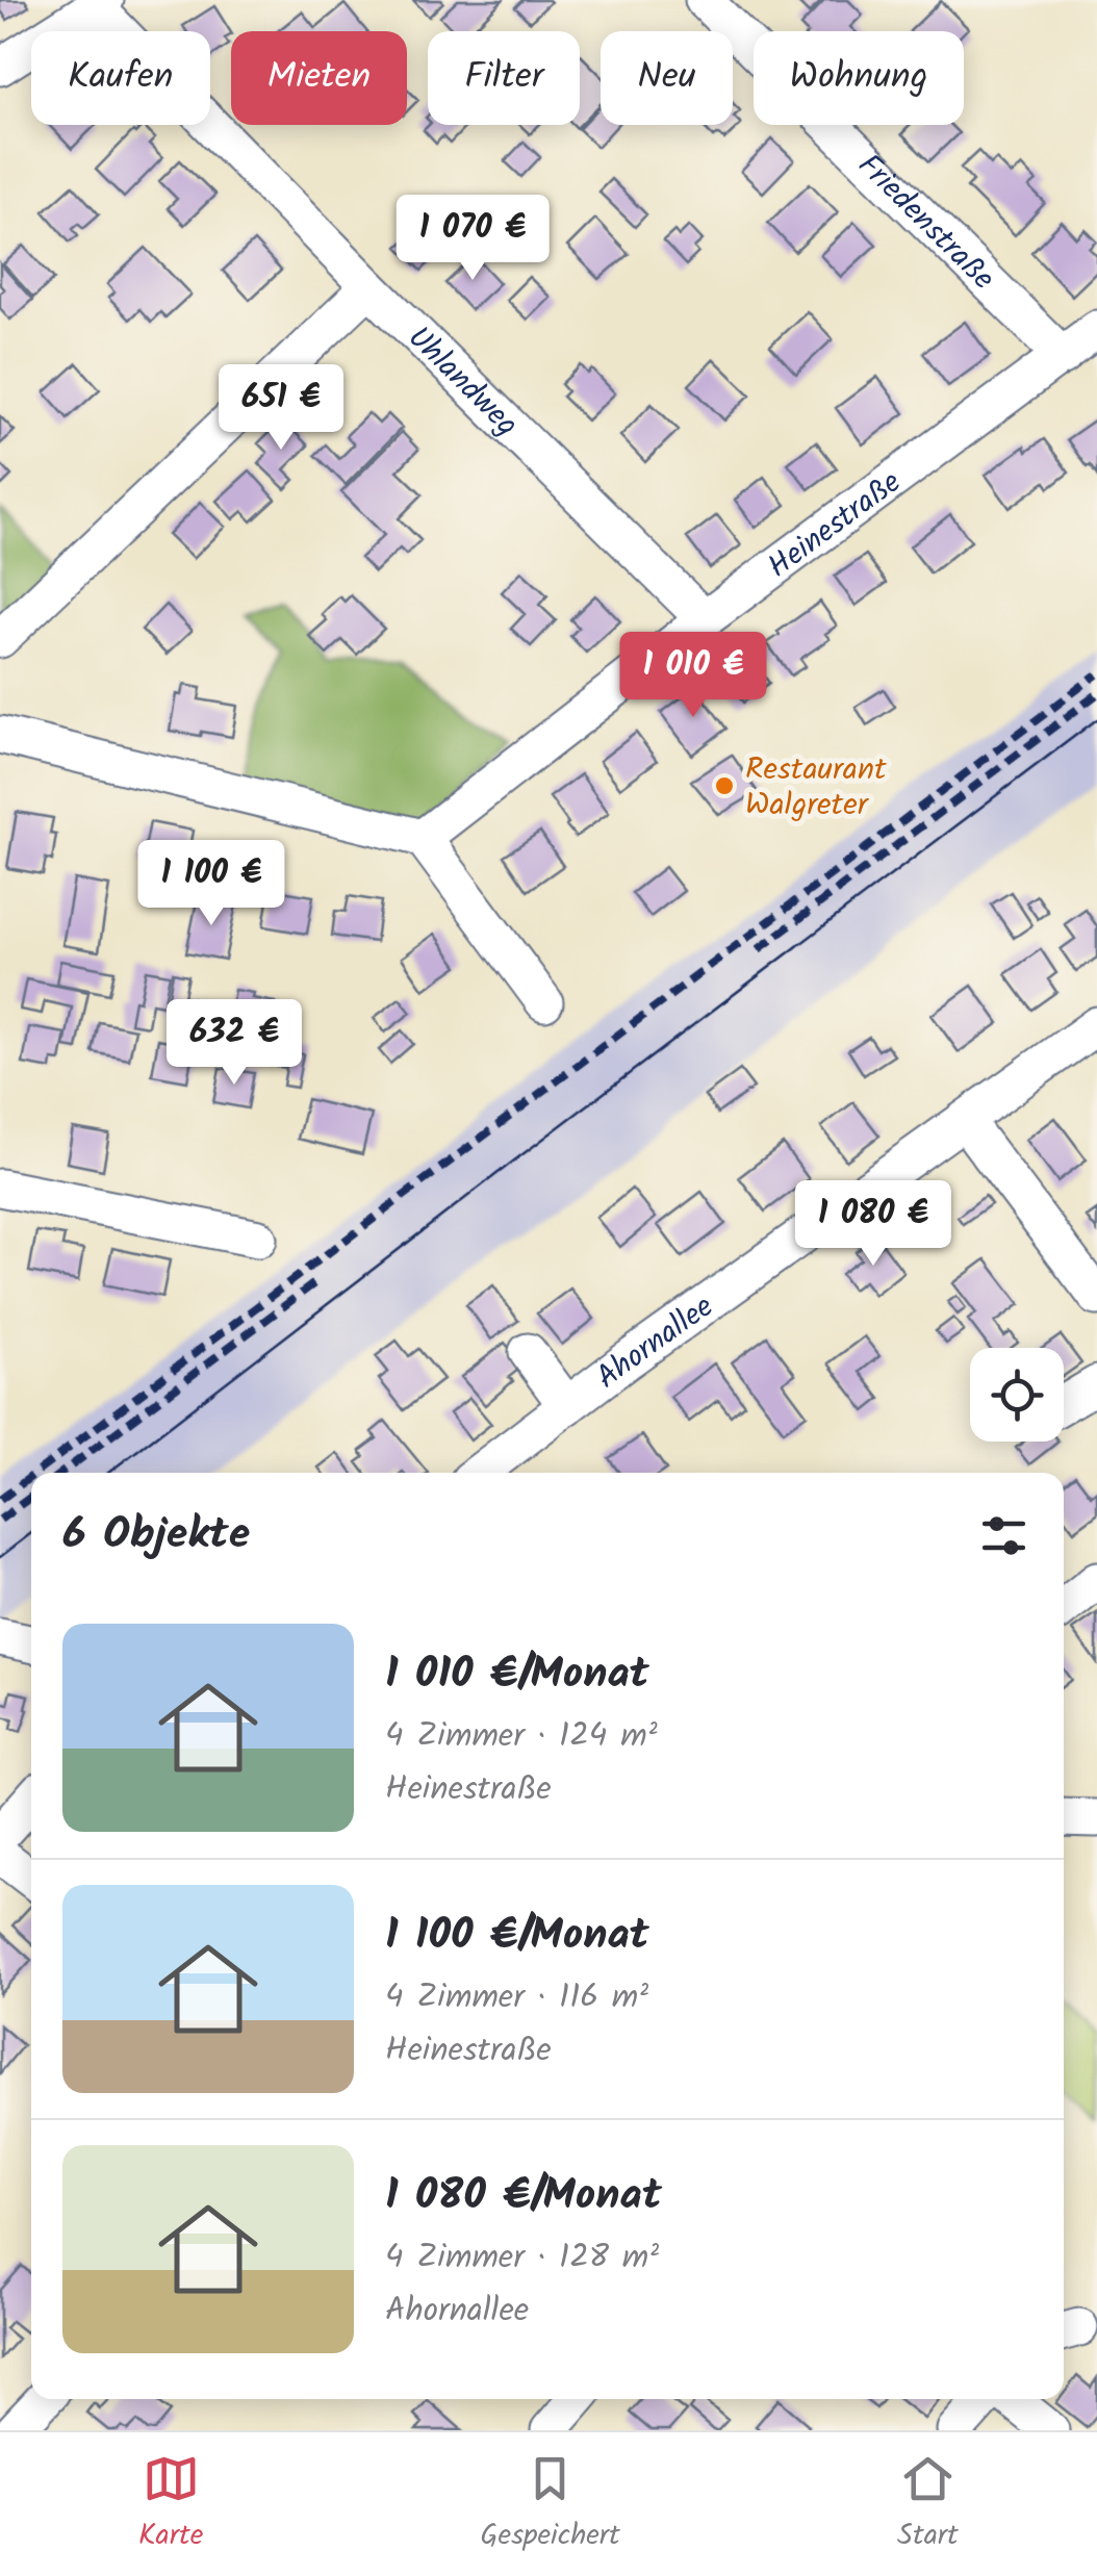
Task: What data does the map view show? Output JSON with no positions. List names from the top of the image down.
{
  "streets": {
    "street": [
      "Friedenstraße",
      "Uhlandweg",
      "Heinestraße",
      "Ahornallee"
    ]
  },
  "crossings": [
    ["Friedenstraße", "Heinestraße"],
    ["Uhlandweg", "Heinestraße"]
  ],
  "places": ["Restaurant Walgreter"],
  "page": {
    "chip": [
      "Kaufen",
      "Mieten",
      "Filter",
      "Neu",
      "Wohnung"
    ],
    "price": [
      "1 070 €",
      "651 €",
      "1 010 €",
      "1 100 €",
      "632 €",
      "1 080 €"
    ],
    "heading": "6 Objekte",
    "list": [
      {
        "name": "1 010 €/Monat",
        "note": "4 Zimmer · 124 m² · Heinestraße"
      },
      {
        "name": "1 100 €/Monat",
        "note": "4 Zimmer · 116 m² · Heinestraße"
      },
      {
        "name": "1 080 €/Monat",
        "note": "4 Zimmer · 128 m² · Ahornallee"
      }
    ],
    "tabs": ["Karte", "Gespeichert", "Start"]
  }
}
